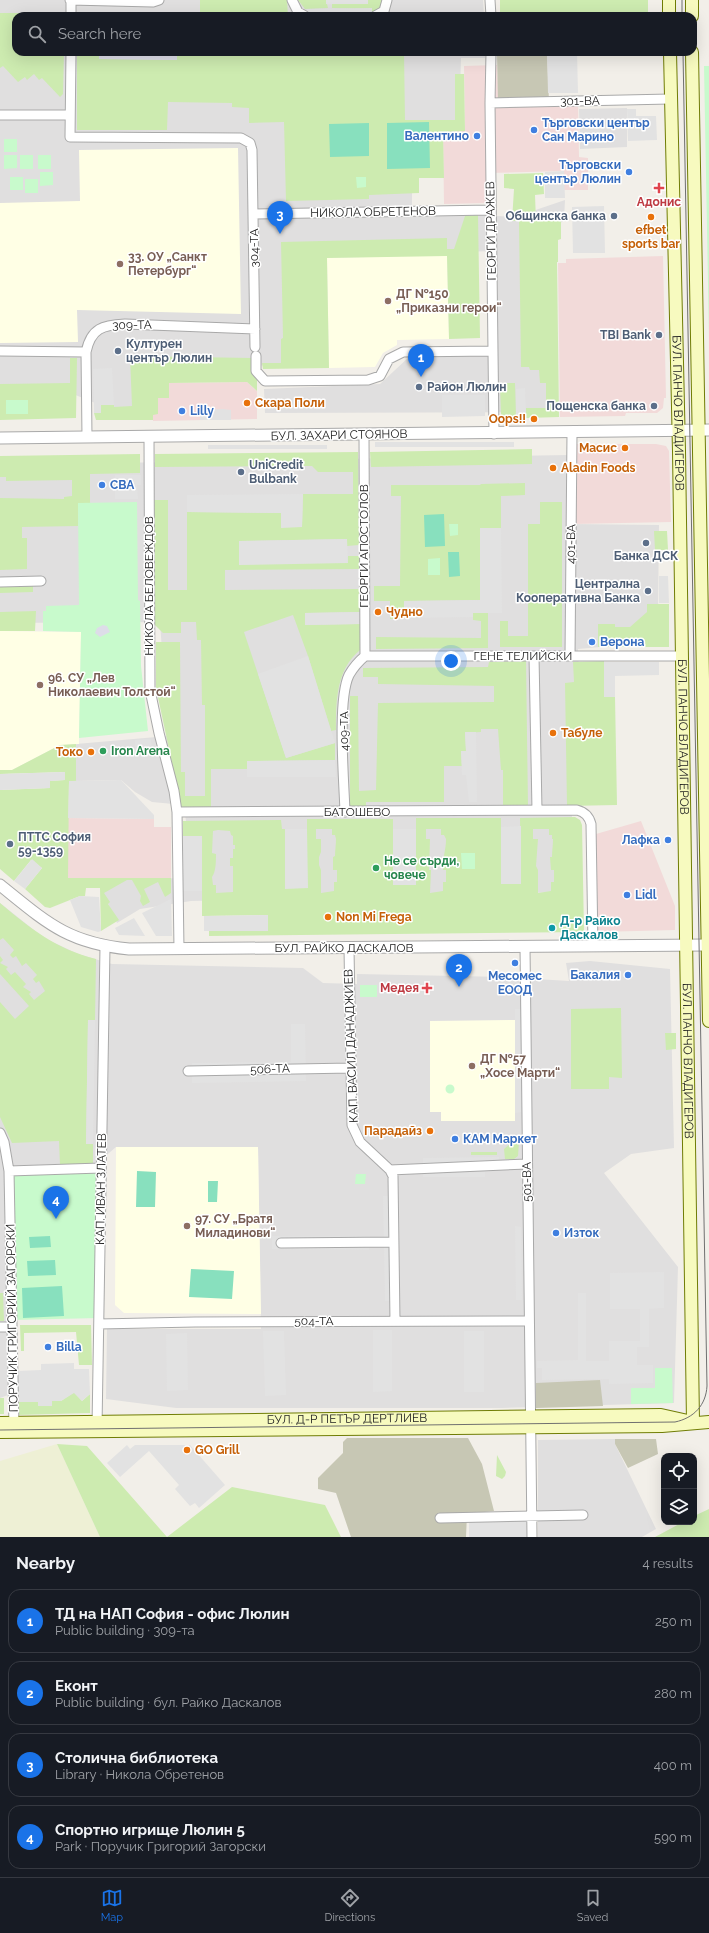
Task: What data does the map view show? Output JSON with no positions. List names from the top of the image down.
{
  "streets": {
    "main road": ["БУЛ. ПАНЧО ВЛАДИГЕРОВ", "БУЛ. Д-Р ПЕТЪР ДЕРТЛИЕВ"],
    "street": [
      "301-ВА",
      "НИКОЛА ОБРЕТЕНОВ",
      "ГЕОРГИ ДРАЖЕВ",
      "304-ТА",
      "309-ТА",
      "БУЛ. ЗАХАРИ СТОЯНОВ",
      "401-ВА",
      "ГЕОРГИ АПОСТОЛОВ",
      "НИКОЛА БЕЛОВЕЖДОВ",
      "ГЕНЕ ТЕЛИЙСКИ",
      "409-ТА",
      "БАТОШЕВО",
      "БУЛ. РАЙКО ДАСКАЛОВ",
      "КАП. ВАСИЛ ДАНАДЖИЕВ",
      "506-ТА",
      "501-ВА",
      "КАП. ИВАН ЗЛАТЕВ",
      "ПОРУЧИК ГРИГОРИЙ ЗАГОРСКИ",
      "504-ТА"
    ]
  },
  "crossings": [
    ["301-ВА", "ГЕОРГИ ДРАЖЕВ"],
    ["301-ВА", "БУЛ. ПАНЧО ВЛАДИГЕРОВ"],
    ["НИКОЛА ОБРЕТЕНОВ", "ГЕОРГИ ДРАЖЕВ"],
    ["НИКОЛА ОБРЕТЕНОВ", "304-ТА"],
    ["ГЕОРГИ ДРАЖЕВ", "304-ТА"],
    ["ГЕОРГИ ДРАЖЕВ", "БУЛ. ЗАХАРИ СТОЯНОВ"],
    ["304-ТА", "309-ТА"],
    ["БУЛ. ПАНЧО ВЛАДИГЕРОВ", "БУЛ. ЗАХАРИ СТОЯНОВ"],
    ["БУЛ. ПАНЧО ВЛАДИГЕРОВ", "ГЕНЕ ТЕЛИЙСКИ"],
    ["БУЛ. ПАНЧО ВЛАДИГЕРОВ", "БУЛ. РАЙКО ДАСКАЛОВ"],
    ["БУЛ. ПАНЧО ВЛАДИГЕРОВ", "БУЛ. Д-Р ПЕТЪР ДЕРТЛИЕВ"],
    ["БУЛ. ЗАХАРИ СТОЯНОВ", "401-ВА"],
    ["БУЛ. ЗАХАРИ СТОЯНОВ", "ГЕОРГИ АПОСТОЛОВ"],
    ["БУЛ. ЗАХАРИ СТОЯНОВ", "НИКОЛА БЕЛОВЕЖДОВ"],
    ["401-ВА", "ГЕНЕ ТЕЛИЙСКИ"],
    ["ГЕОРГИ АПОСТОЛОВ", "ГЕНЕ ТЕЛИЙСКИ"],
    ["ГЕОРГИ АПОСТОЛОВ", "409-ТА"],
    ["НИКОЛА БЕЛОВЕЖДОВ", "БАТОШЕВО"],
    ["НИКОЛА БЕЛОВЕЖДОВ", "БУЛ. РАЙКО ДАСКАЛОВ"],
    ["ГЕНЕ ТЕЛИЙСКИ", "409-ТА"],
    ["409-ТА", "БАТОШЕВО"],
    ["БАТОШЕВО", "БУЛ. РАЙКО ДАСКАЛОВ"],
    ["БУЛ. РАЙКО ДАСКАЛОВ", "КАП. ВАСИЛ ДАНАДЖИЕВ"],
    ["БУЛ. РАЙКО ДАСКАЛОВ", "501-ВА"],
    ["БУЛ. РАЙКО ДАСКАЛОВ", "КАП. ИВАН ЗЛАТЕВ"],
    ["КАП. ВАСИЛ ДАНАДЖИЕВ", "506-ТА"],
    ["501-ВА", "504-ТА"],
    ["501-ВА", "БУЛ. Д-Р ПЕТЪР ДЕРТЛИЕВ"],
    ["КАП. ИВАН ЗЛАТЕВ", "504-ТА"],
    ["КАП. ИВАН ЗЛАТЕВ", "БУЛ. Д-Р ПЕТЪР ДЕРТЛИЕВ"],
    ["ПОРУЧИК ГРИГОРИЙ ЗАГОРСКИ", "БУЛ. Д-Р ПЕТЪР ДЕРТЛИЕВ"]
  ],
  "places": {
    "other": [
      "Търговски център Сан Марино",
      "Валентино",
      "Търговски център Люлин",
      "Общинска банка",
      "efbet sports bar",
      "33. ОУ „Санкт Петербург“",
      "ДГ №150 „Приказни герои“",
      "TBI Bank",
      "Културен център Люлин",
      "Район Люлин",
      "Скара Поли",
      "Пощенска банка",
      "Lilly",
      "Oops!!",
      "Масис",
      "Aladin Foods",
      "UniCredit Bulbank",
      "CBA",
      "Банка ДСК",
      "Централна Кооперативна Банка",
      "Чудно",
      "Верона",
      "96. СУ „Лев Николаевич Толстой“",
      "Табуле",
      "Iron Arena",
      "Токо",
      "Лафка",
      "ПТТС София 59-1359",
      "Не се сърди, човече",
      "Lidl",
      "Non Mi Frega",
      "Д-р Райко Даскалов",
      "Месомес ЕООД",
      "Бакалия",
      "ДГ №57 „Хосе Марти“",
      "Парадайз",
      "КАМ Маркет",
      "97. СУ „Братя Миладинови“",
      "Изток",
      "Billa",
      "GO Grill"
    ],
    "health": ["Адонис", "Медея"]
  },
  "page": {
    "search": "Search here",
    "pins": [
      "3",
      "1",
      "2",
      "4"
    ],
    "heading": ["Nearby", "4 results"],
    "list": [
      {
        "mark": "1",
        "name": "ТД на НАП София - офис Люлин",
        "note": "Public building · 309-та",
        "value": "250 m"
      },
      {
        "mark": "2",
        "name": "Еконт",
        "note": "Public building · бул. Райко Даскалов",
        "value": "280 m"
      },
      {
        "mark": "3",
        "name": "Столична библиотека",
        "note": "Library · Никола Обретенов",
        "value": "400 m"
      },
      {
        "mark": "4",
        "name": "Спортно игрище Люлин 5",
        "note": "Park · Поручик Григорий Загорски",
        "value": "590 m"
      }
    ],
    "nav": ["Map", "Directions", "Saved"]
  }
}
